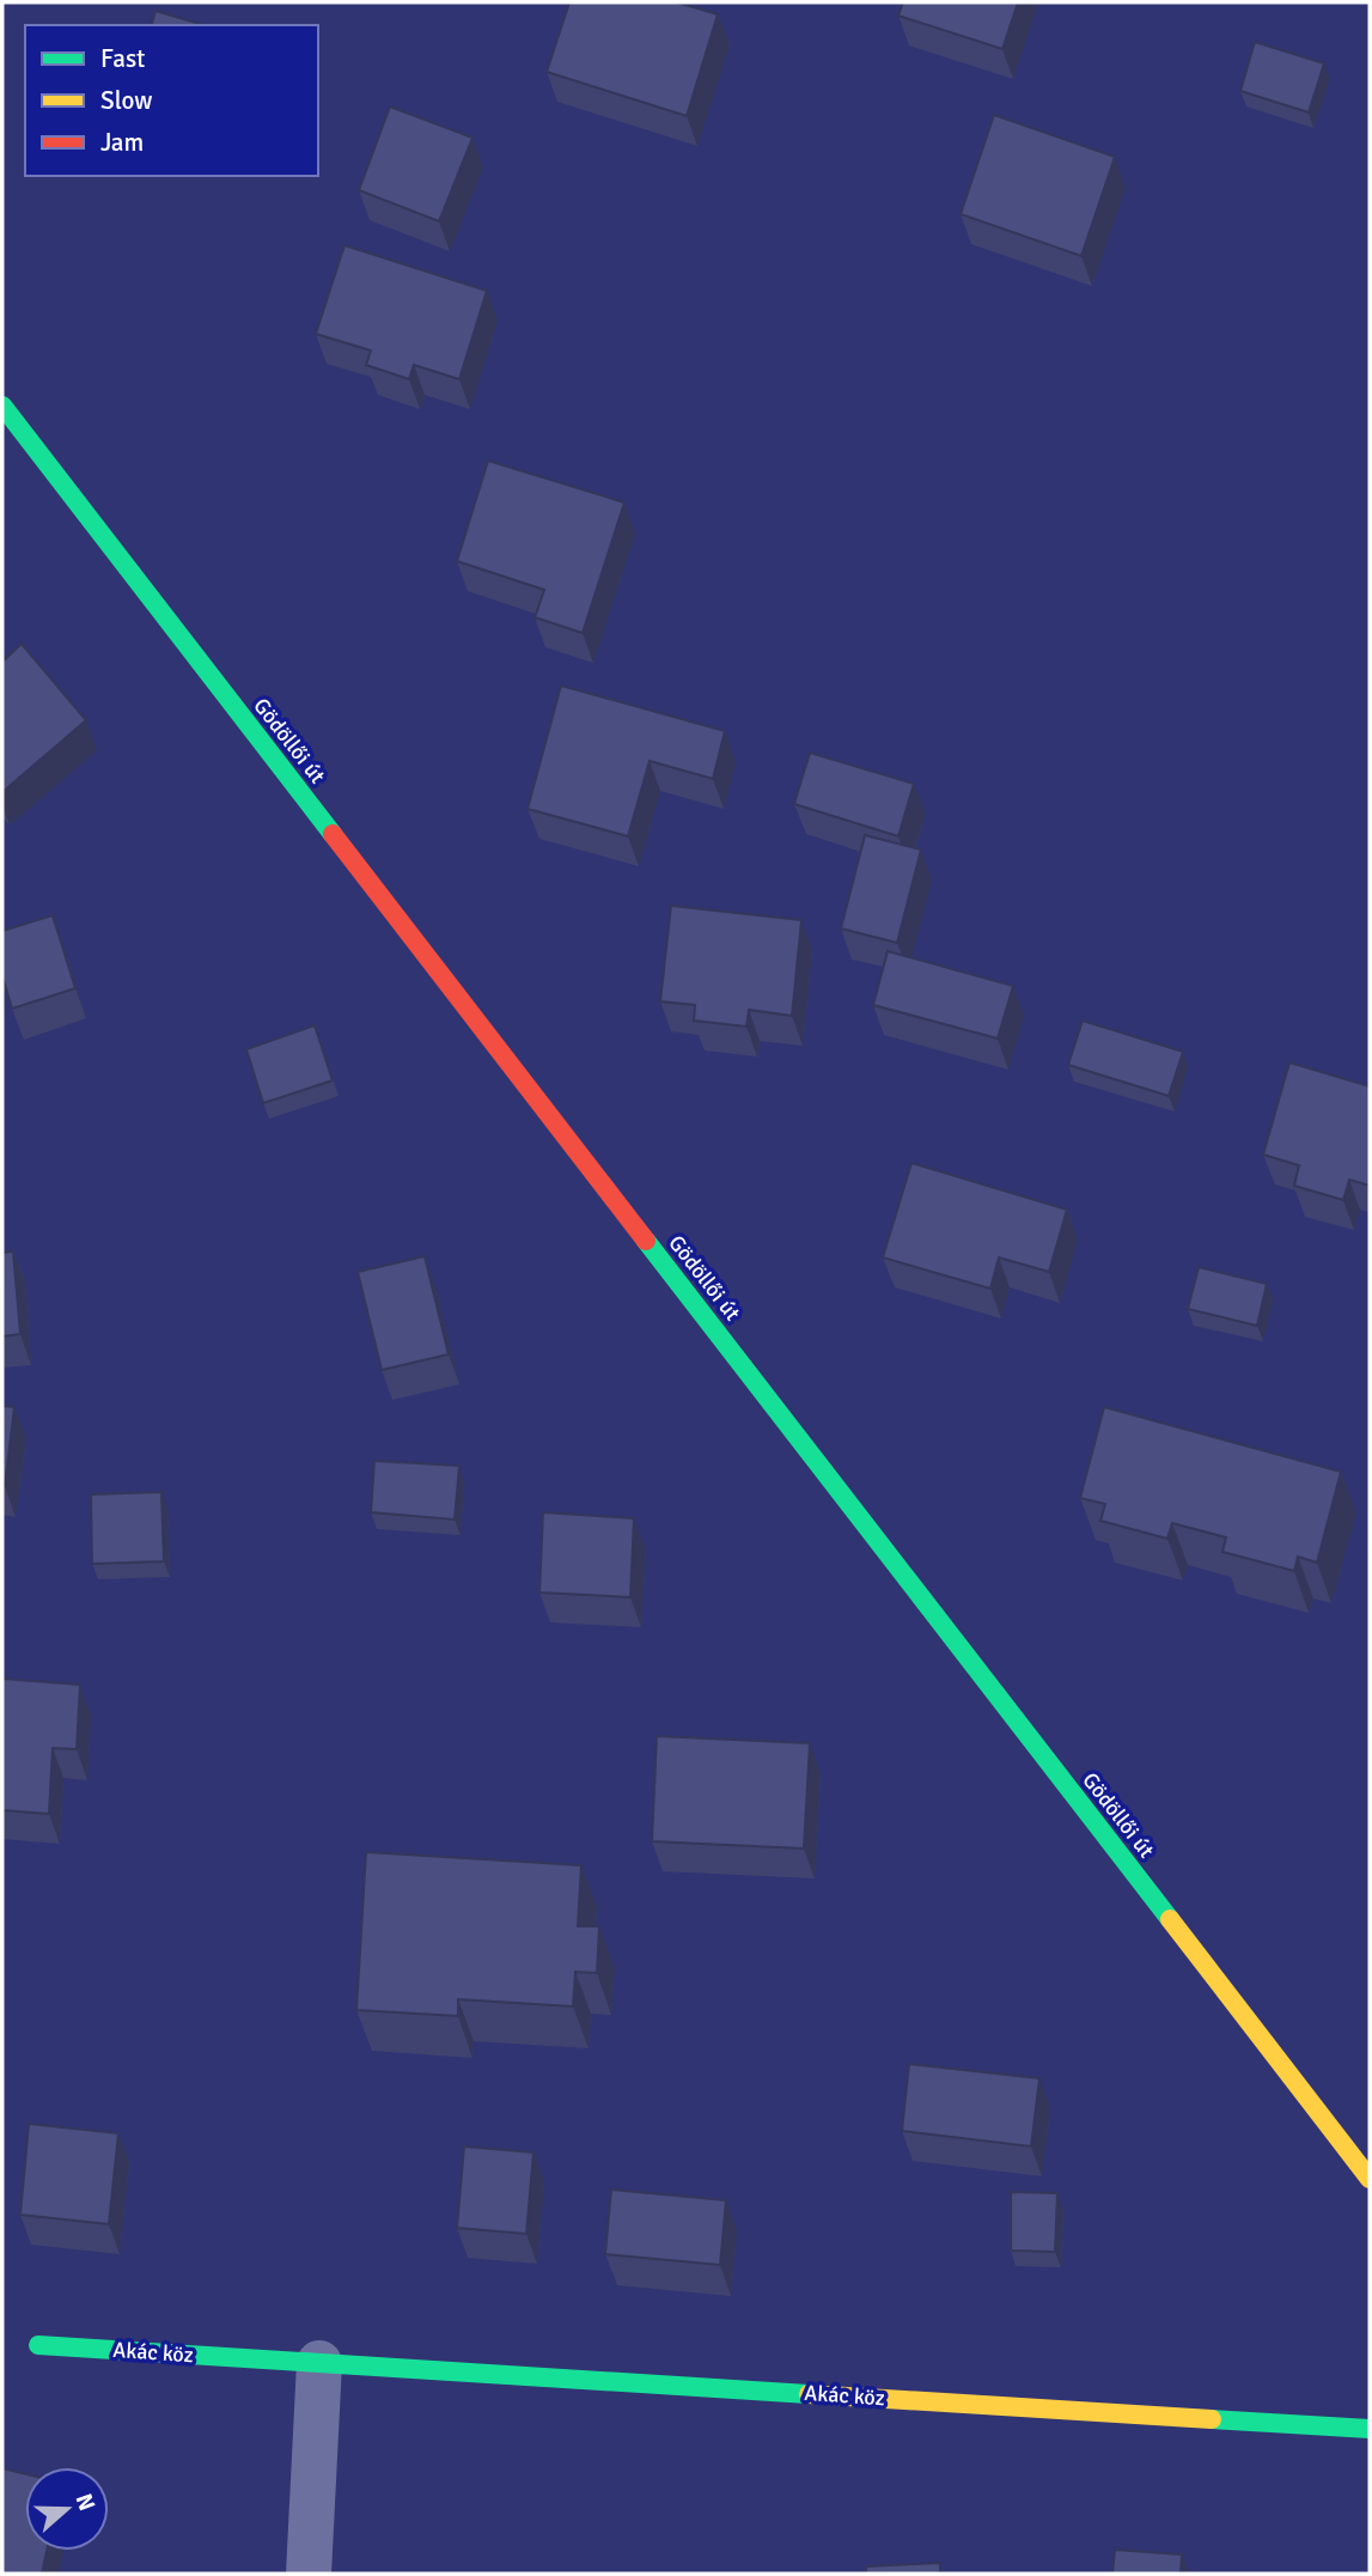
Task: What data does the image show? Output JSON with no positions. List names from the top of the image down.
{
  "streets": {
    "main road": ["Gödöllői út", "Akác köz"]
  },
  "legend": ["Fast", "Slow", "Jam"],
  "north": "right"
}
